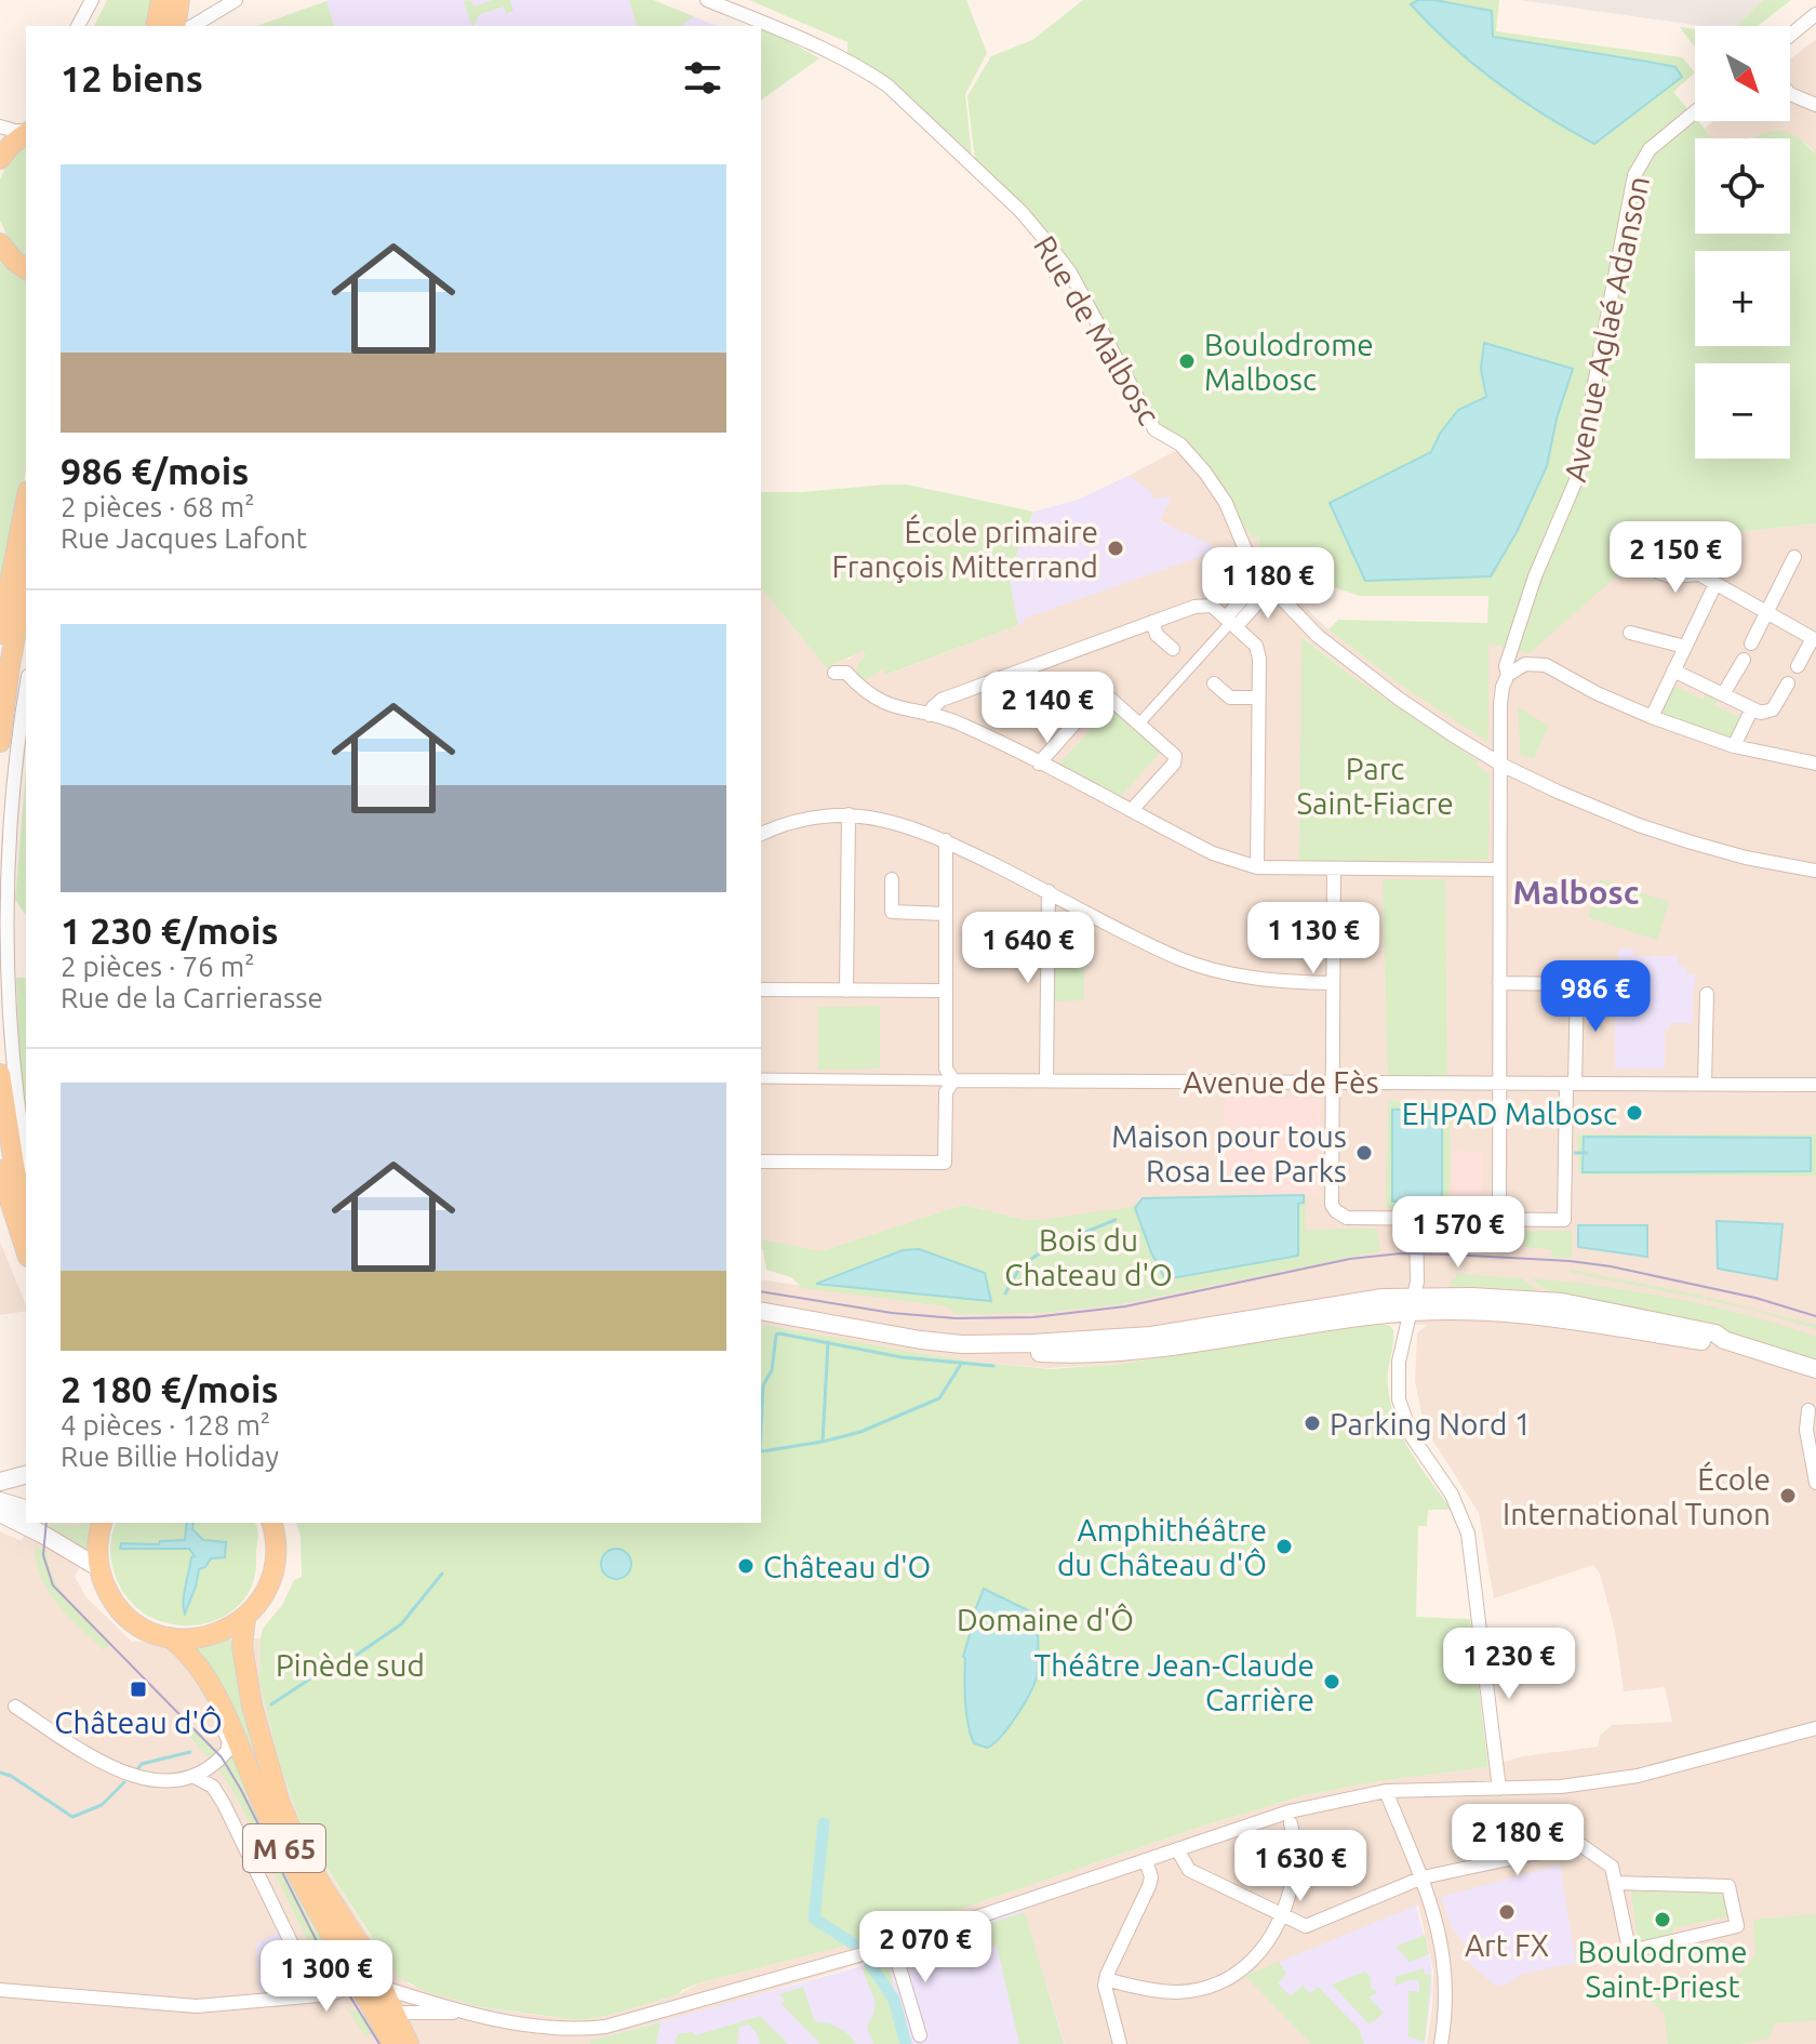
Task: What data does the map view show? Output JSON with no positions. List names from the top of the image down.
{
  "streets": {
    "main road": ["M 65"],
    "street": ["Avenue Aglaé Adanson", "Rue de Malbosc", "Avenue de Fès"]
  },
  "crossings": [
    ["Avenue Aglaé Adanson", "Rue de Malbosc"],
    ["Avenue Aglaé Adanson", "Avenue de Fès"]
  ],
  "districts": ["Malbosc"],
  "parks": [
    "Parc Saint-Fiacre",
    "Bois du Chateau d'O",
    "Domaine d'Ô",
    "Pinède sud"
  ],
  "places": {
    "other": [
      "Boulodrome Malbosc",
      "École primaire François Mitterrand",
      "EHPAD Malbosc",
      "Maison pour tous Rosa Lee Parks",
      "Parking Nord 1",
      "École International Tunon",
      "Amphithéâtre du Château d'Ô",
      "Château d'O",
      "Théâtre Jean-Claude Carrière",
      "Art FX",
      "Boulodrome Saint-Priest"
    ],
    "transit": ["Château d'Ô"]
  },
  "north": "bottom right",
  "page": {
    "map_buttons": ["+", "−"],
    "heading": "12 biens",
    "list": [
      {
        "name": "986 €/mois",
        "note": "2 pièces · 68 m² · Rue Jacques Lafont"
      },
      {
        "name": "1 230 €/mois",
        "note": "2 pièces · 76 m² · Rue de la Carrierasse"
      },
      {
        "name": "2 180 €/mois",
        "note": "4 pièces · 128 m² · Rue Billie Holiday"
      }
    ],
    "price": [
      "2 150 €",
      "1 180 €",
      "2 140 €",
      "1 130 €",
      "1 640 €",
      "986 €",
      "1 570 €",
      "1 230 €",
      "2 180 €",
      "1 630 €",
      "2 070 €",
      "1 300 €"
    ]
  }
}
